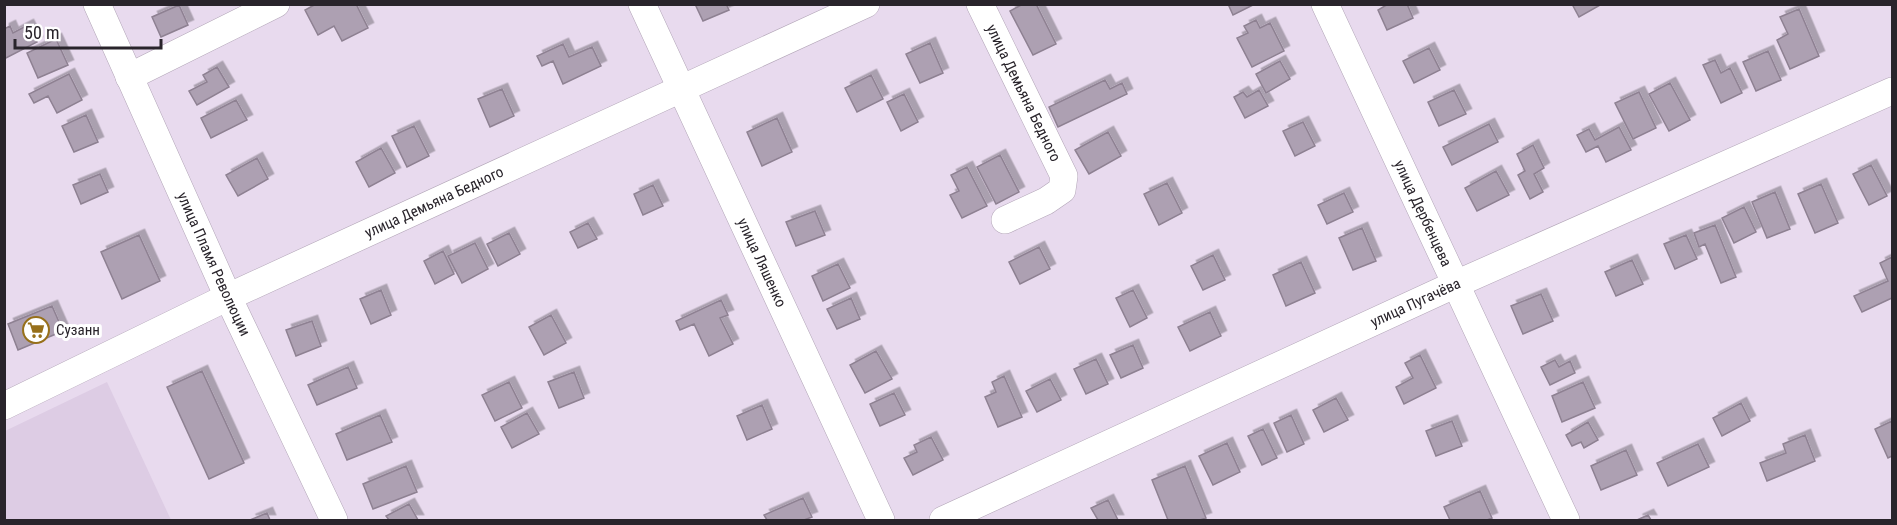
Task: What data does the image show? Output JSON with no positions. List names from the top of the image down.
{
  "streets": {
    "street": [
      "улица Демьяна Бедного",
      "улица Дербенцева",
      "улица Ляшенко",
      "улица Пламя Революции",
      "улица Пугачёва"
    ]
  },
  "crossings": [
    ["улица Демьяна Бедного", "улица Ляшенко"],
    ["улица Демьяна Бедного", "улица Пламя Революции"],
    ["улица Дербенцева", "улица Пугачёва"]
  ],
  "places": {
    "supermarket": ["Сузанн"]
  },
  "scale_bar": "50 m"
}
